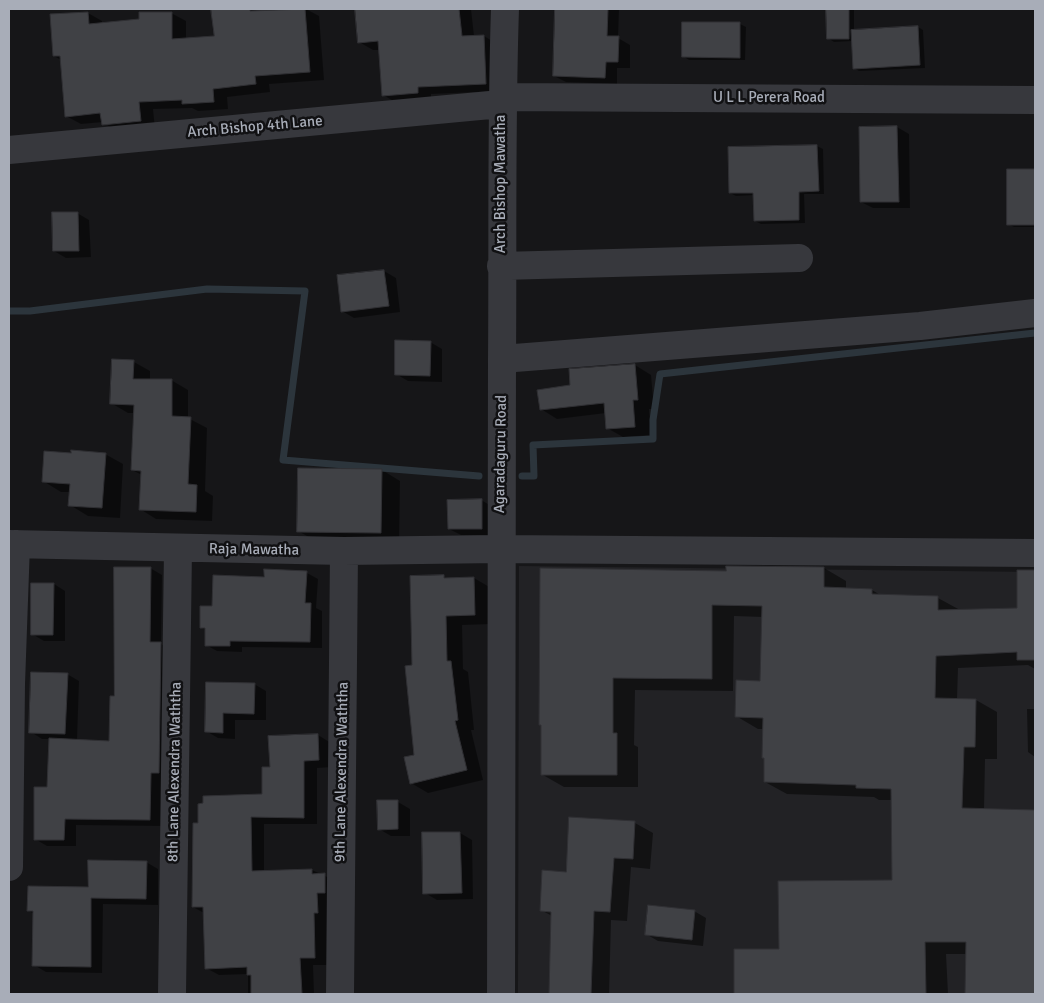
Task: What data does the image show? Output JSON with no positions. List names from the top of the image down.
{
  "streets": {
    "street": [
      "U L L Perera Road",
      "Arch Bishop 4th Lane",
      "Arch Bishop Mawatha",
      "Agaradaguru Road",
      "Raja Mawatha",
      "8th Lane Alexendra Waththa",
      "9th Lane Alexendra Waththa"
    ]
  },
  "crossings": [
    ["U L L Perera Road", "Arch Bishop 4th Lane"],
    ["U L L Perera Road", "Arch Bishop Mawatha"],
    ["Arch Bishop 4th Lane", "Arch Bishop Mawatha"],
    ["Arch Bishop Mawatha", "Agaradaguru Road"],
    ["Agaradaguru Road", "Raja Mawatha"],
    ["Raja Mawatha", "8th Lane Alexendra Waththa"],
    ["Raja Mawatha", "9th Lane Alexendra Waththa"]
  ]
}
